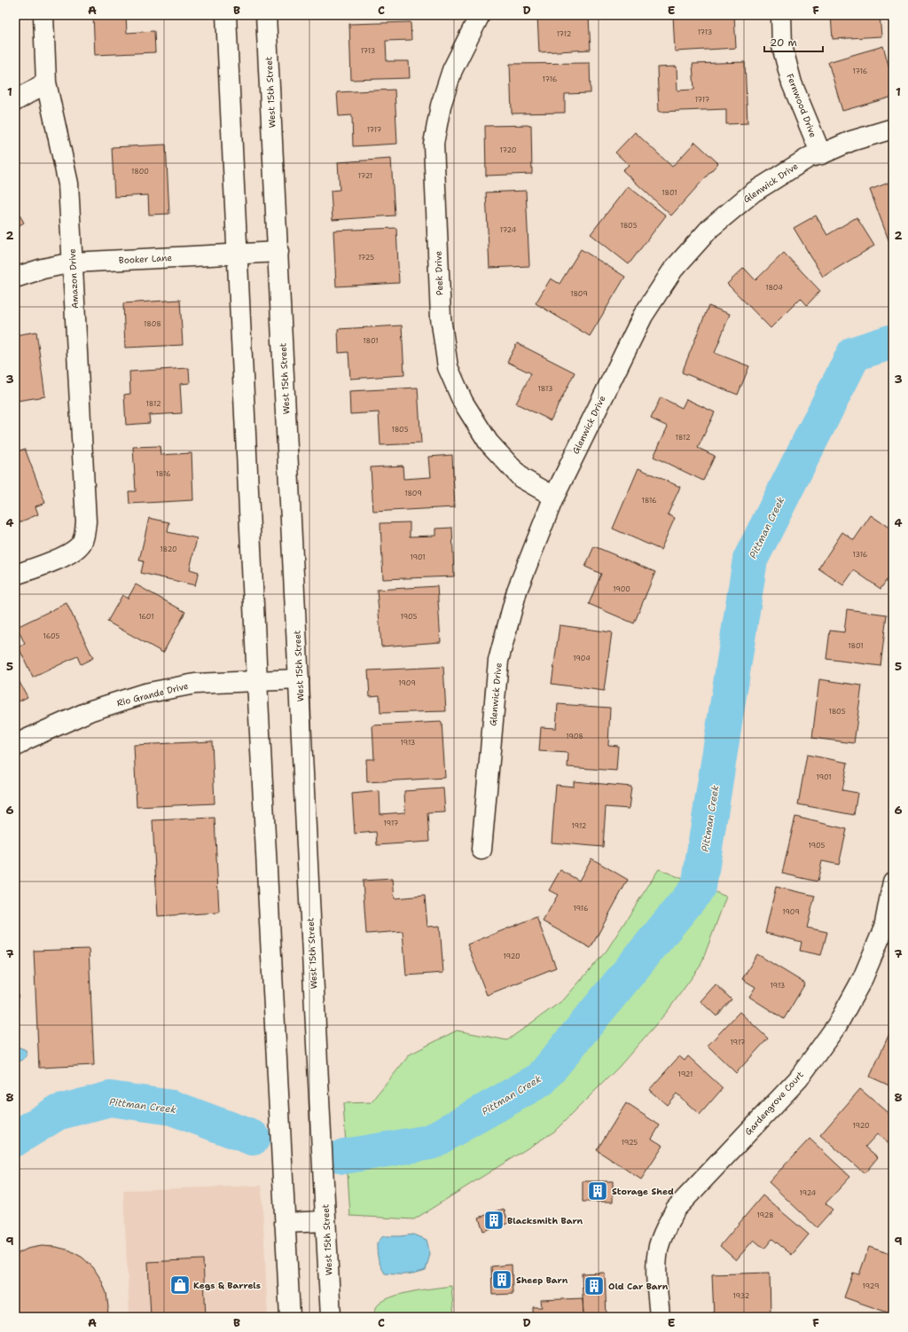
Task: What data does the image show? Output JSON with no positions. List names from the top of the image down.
{
  "streets": {
    "street": [
      "West 15th Street",
      "Fernwood Drive",
      "Glenwick Drive",
      "Booker Lane",
      "Peek Drive",
      "Amazon Drive",
      "Rio Grande Drive",
      "Gardengrove Court"
    ]
  },
  "crossings": [
    ["West 15th Street", "Booker Lane"],
    ["West 15th Street", "Rio Grande Drive"],
    ["Fernwood Drive", "Glenwick Drive"],
    ["Glenwick Drive", "Peek Drive"],
    ["Booker Lane", "Amazon Drive"]
  ],
  "water": ["Pittman Creek"],
  "places": {
    "building": [
      "Storage Shed",
      "Blacksmith Barn",
      "Sheep Barn",
      "Old Car Barn"
    ],
    "shop": ["Kegs & Barrels"]
  },
  "house_numbers": [
    "1713",
    "1712",
    "1713",
    "1716",
    "1716",
    "1717",
    "1717",
    "1720",
    "1800",
    "1721",
    "1801",
    "1805",
    "1724",
    "1725",
    "1804",
    "1809",
    "1808",
    "1801",
    "1813",
    "1812",
    "1805",
    "1812",
    "1816",
    "1809",
    "1816",
    "1820",
    "1316",
    "1901",
    "1900",
    "1601",
    "1905",
    "1605",
    "1801",
    "1904",
    "1909",
    "1805",
    "1908",
    "1913",
    "1901",
    "1917",
    "1912",
    "1905",
    "1916",
    "1909",
    "1920",
    "1913",
    "1917",
    "1921",
    "1920",
    "1925",
    "1924",
    "1928",
    "1929",
    "1932"
  ],
  "scale_bar": "20 m",
  "grid": {
    "columns": [
      "A",
      "B",
      "C",
      "D",
      "E",
      "F"
    ],
    "rows": [
      "1",
      "2",
      "3",
      "4",
      "5",
      "6",
      "7",
      "8",
      "9"
    ]
  }
}
